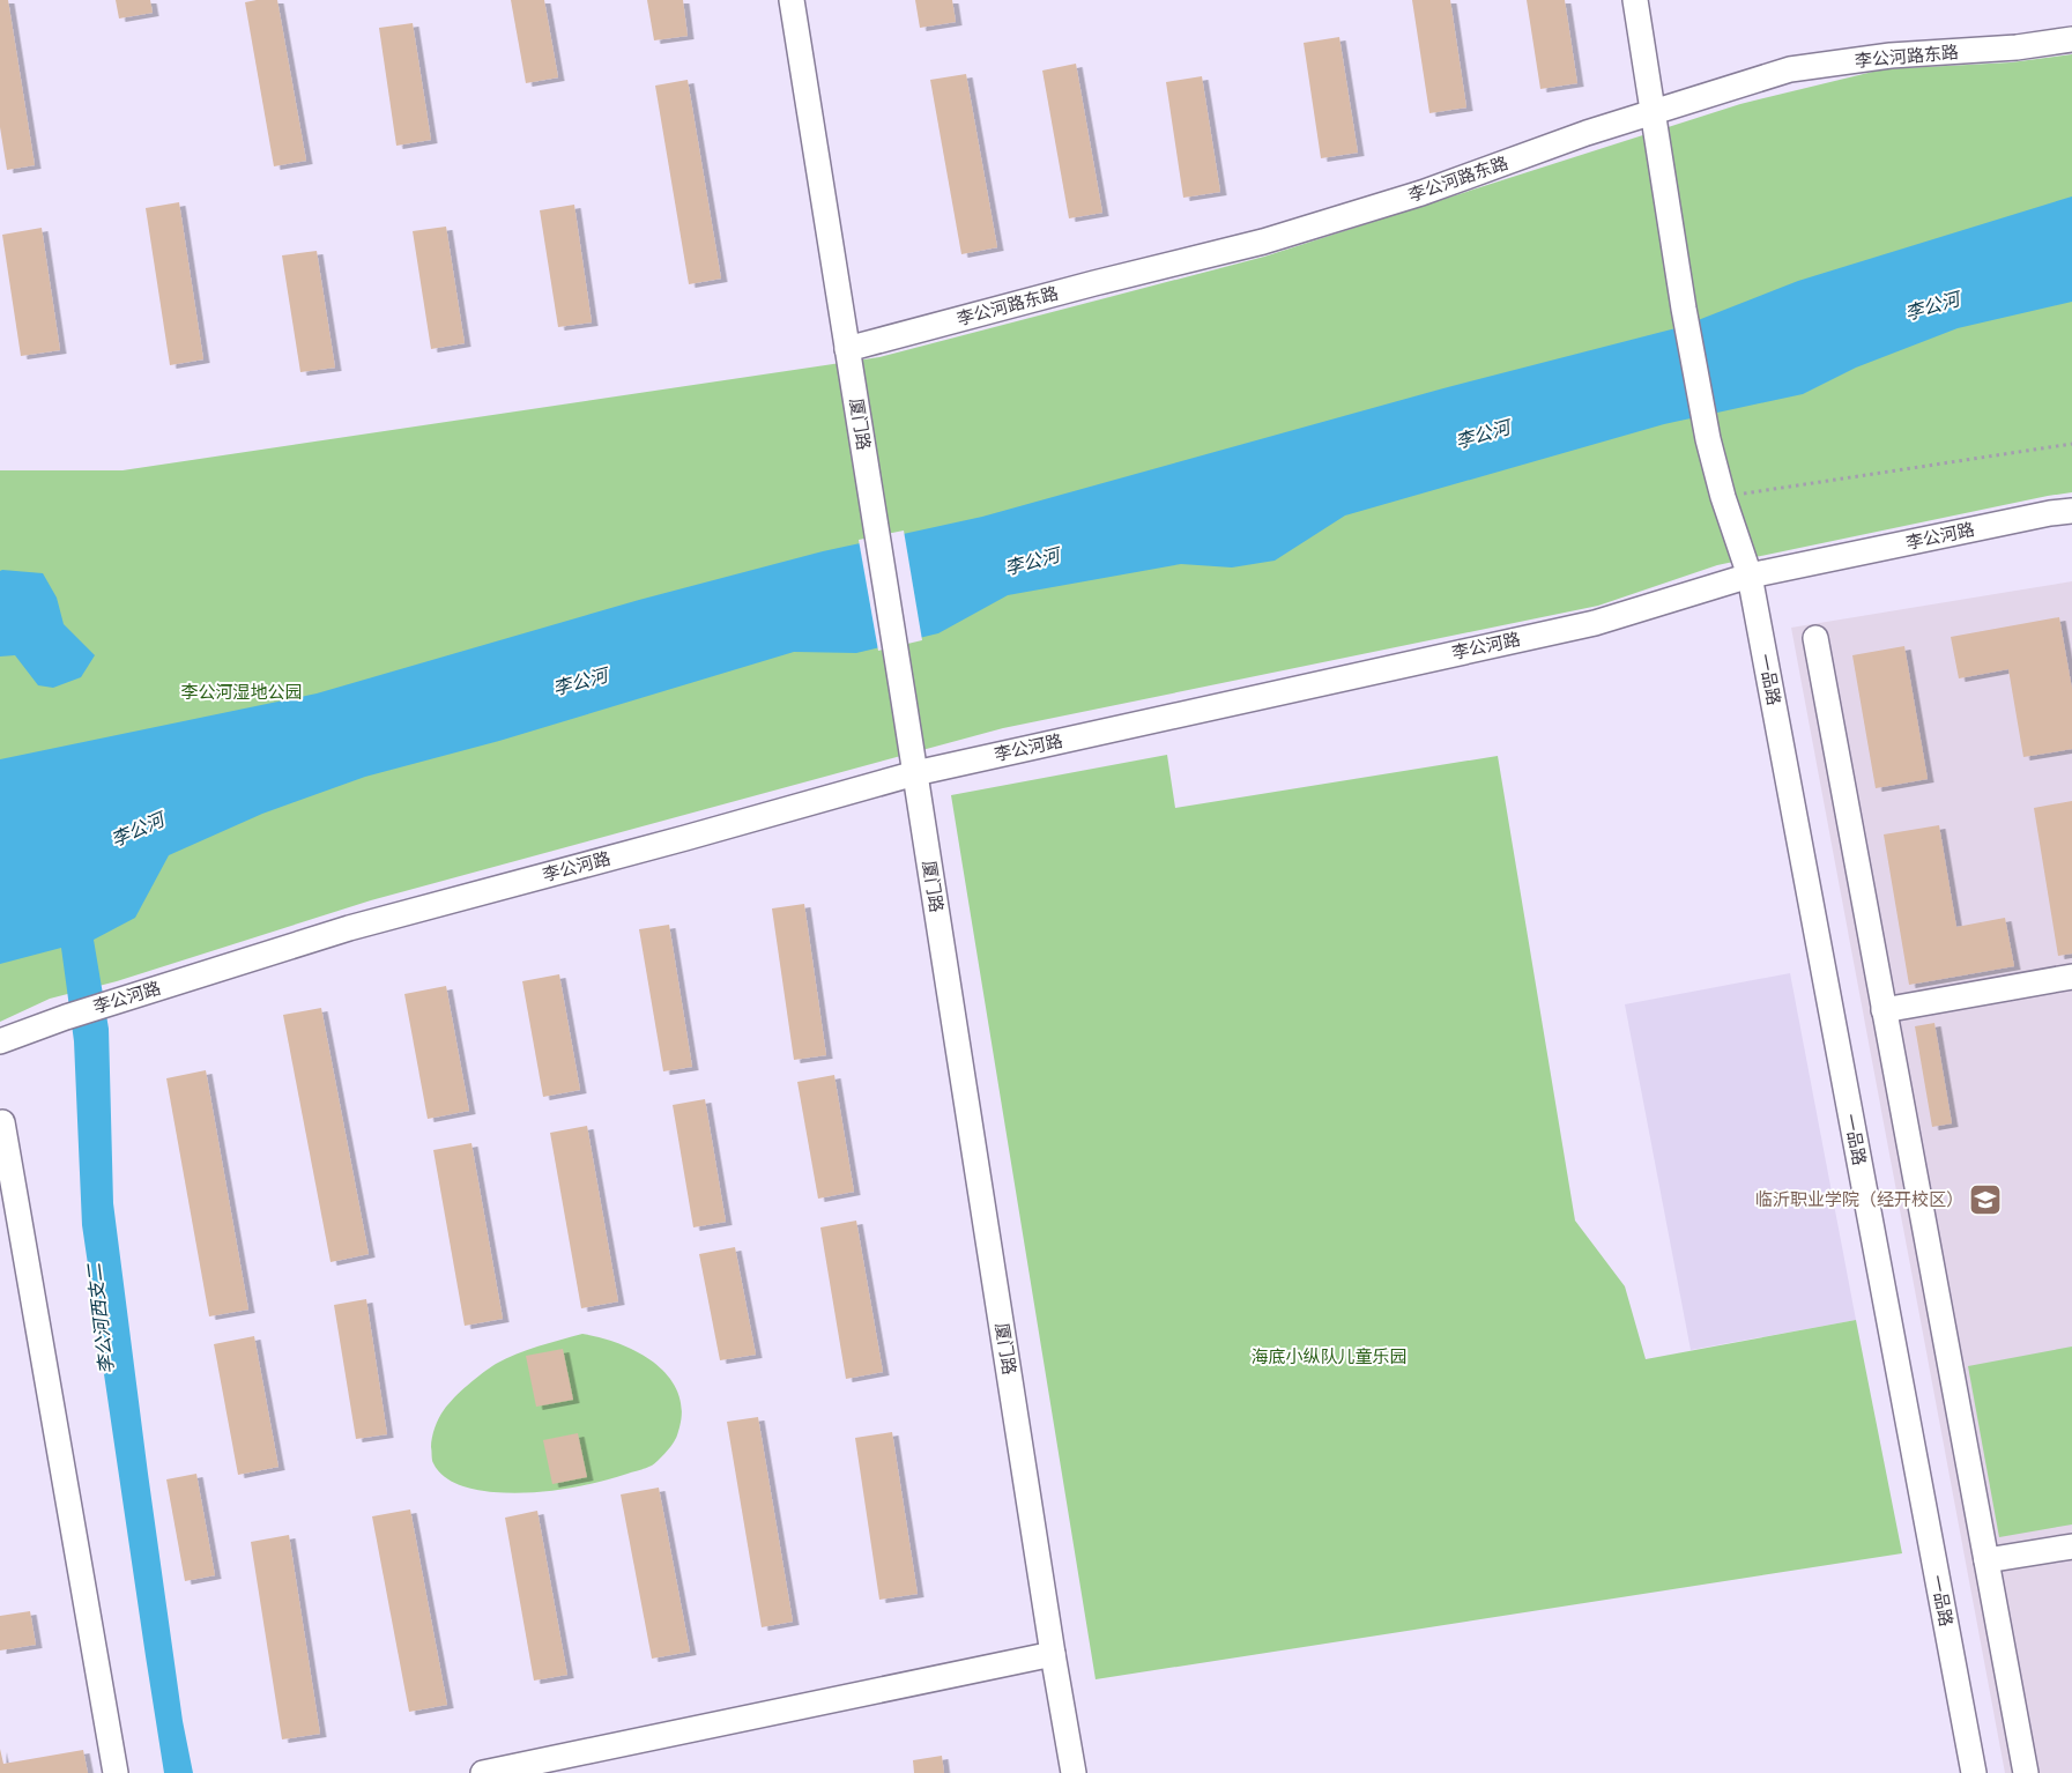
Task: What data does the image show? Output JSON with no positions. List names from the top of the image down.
{
  "streets": {
    "street": [
      "李公河路东路",
      "厦门路",
      "李公河路",
      "一品路"
    ]
  },
  "crossings": [
    ["李公河路东路", "厦门路"],
    ["李公河路东路", "一品路"],
    ["厦门路", "李公河路"],
    ["李公河路", "一品路"]
  ],
  "water": ["李公河", "李公河西支二"],
  "parks": ["李公河湿地公园", "海底小纵队儿童乐园"],
  "places": {
    "school or university": ["临沂职业学院（经开校区）"]
  }
}
